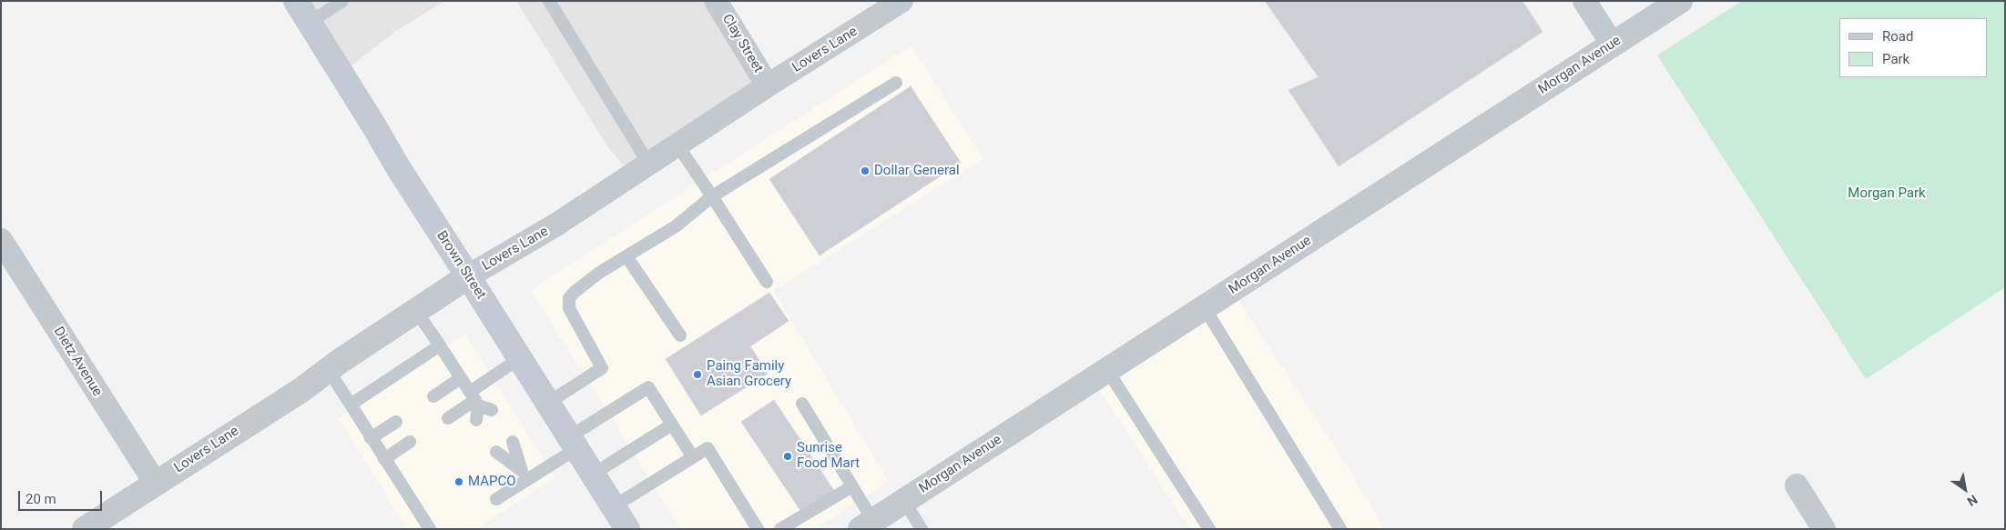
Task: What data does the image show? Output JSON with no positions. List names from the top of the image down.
{
  "streets": {
    "main road": ["Brown Street"],
    "street": [
      "Clay Street",
      "Lovers Lane",
      "Morgan Avenue",
      "Dietz Avenue"
    ]
  },
  "crossings": [
    ["Clay Street", "Lovers Lane"],
    ["Lovers Lane", "Brown Street"],
    ["Lovers Lane", "Dietz Avenue"]
  ],
  "parks": ["Morgan Park"],
  "places": [
    "Dollar General",
    "Paing Family Asian Grocery",
    "Sunrise Food Mart",
    "MAPCO"
  ],
  "legend": ["Road", "Park"],
  "scale_bar": "20 m",
  "north": "bottom right"
}
